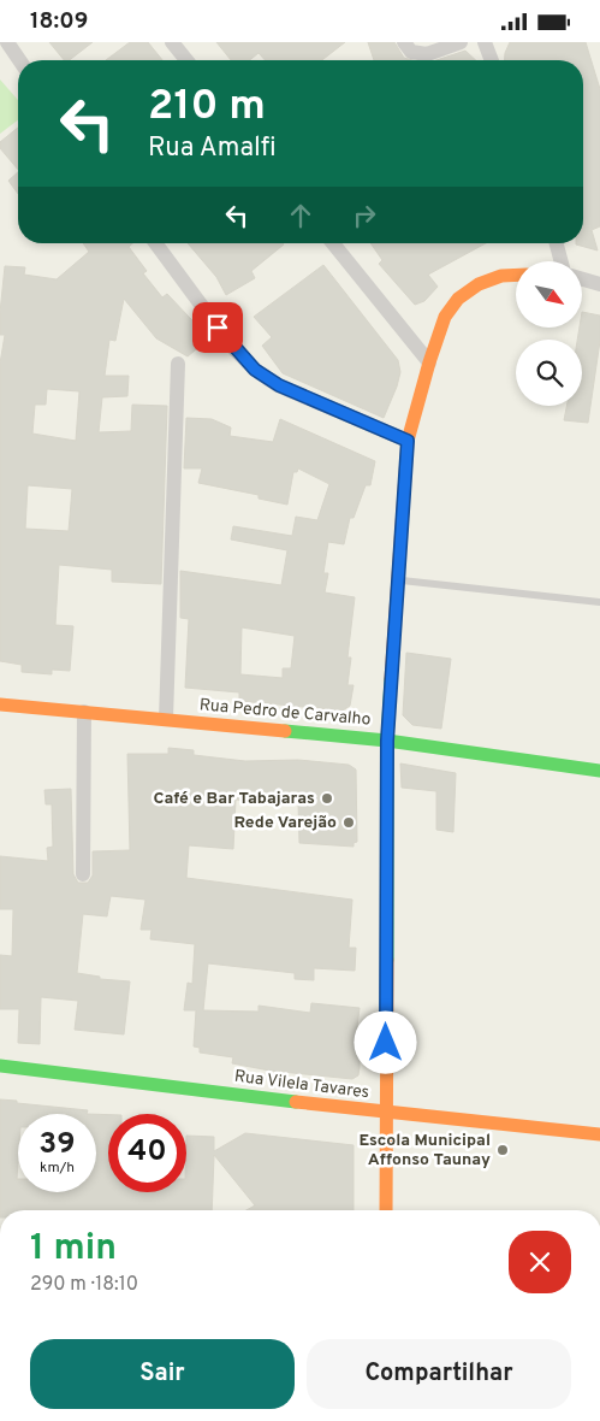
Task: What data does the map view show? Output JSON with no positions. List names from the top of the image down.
{
  "streets": {
    "street": ["Rua Pedro de Carvalho", "Rua Vilela Tavares"]
  },
  "places": ["Café e Bar Tabajaras", "Rede Varejão", "Escola Municipal Affonso Taunay"],
  "north": "bottom right",
  "page": {
    "status": "18:09",
    "turn": ["210 m", "Rua Amalfi"],
    "speed": "39 km/h",
    "limit": "40",
    "heading": ["1 min", "290 m · 18:10"],
    "buttons": ["Sair", "Compartilhar"]
  }
}
